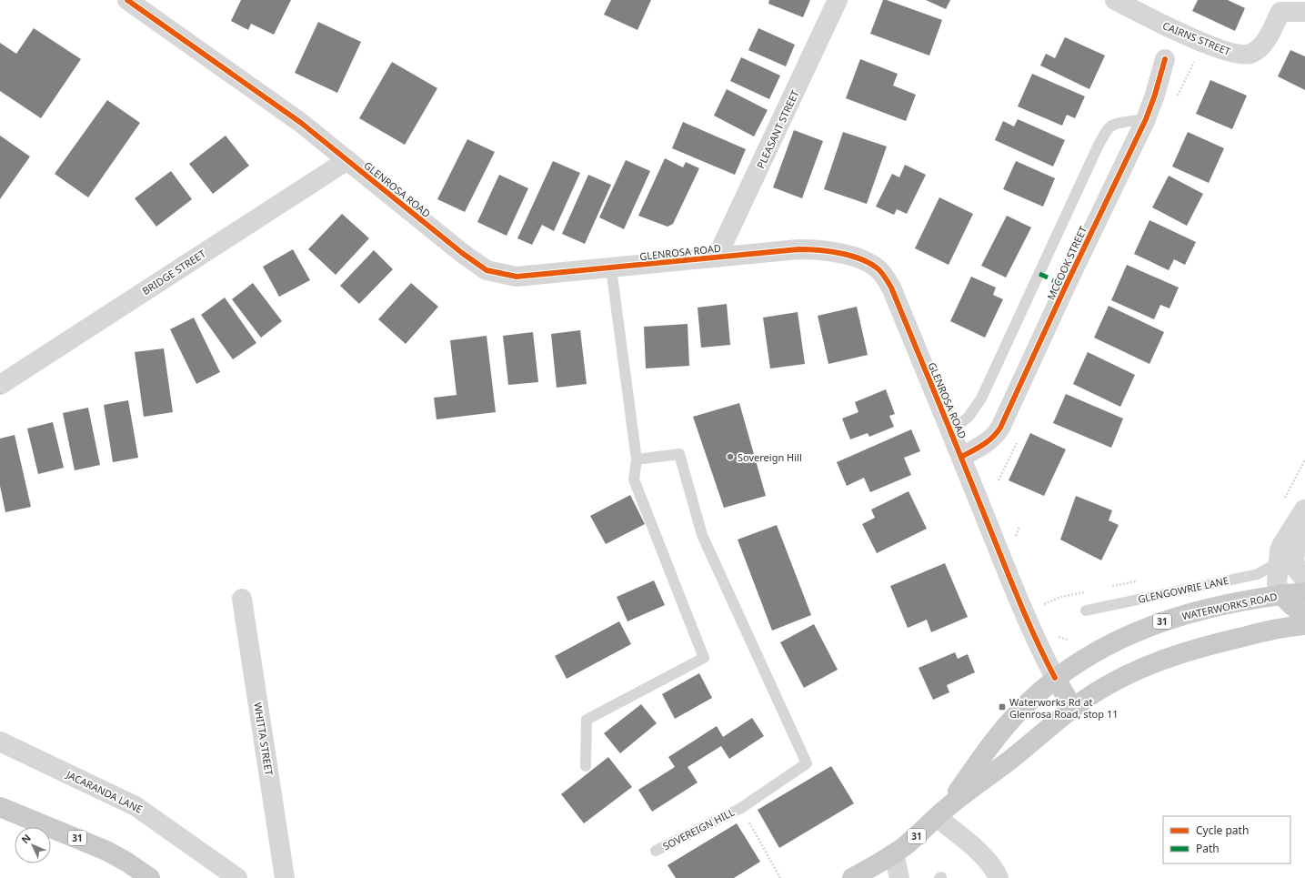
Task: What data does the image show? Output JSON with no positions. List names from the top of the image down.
{
  "streets": {
    "main road": ["WATERWORKS ROAD", "31"],
    "street": [
      "CAIRNS STREET",
      "PLEASANT STREET",
      "GLENROSA ROAD",
      "MCCOOK STREET",
      "BRIDGE STREET",
      "WHITTA STREET",
      "JACARANDA LANE"
    ],
    "lane": ["GLENGOWRIE LANE", "SOVEREIGN HILL"]
  },
  "crossings": [
    ["PLEASANT STREET", "GLENROSA ROAD"],
    ["GLENROSA ROAD", "MCCOOK STREET"],
    ["GLENROSA ROAD", "BRIDGE STREET"],
    ["GLENROSA ROAD", "WATERWORKS ROAD"]
  ],
  "places": {
    "other": ["Sovereign Hill"],
    "transit": ["Waterworks Rd at Glenrosa Road, stop 11"]
  },
  "legend": ["Cycle path", "Path"],
  "north": "top left"
}
